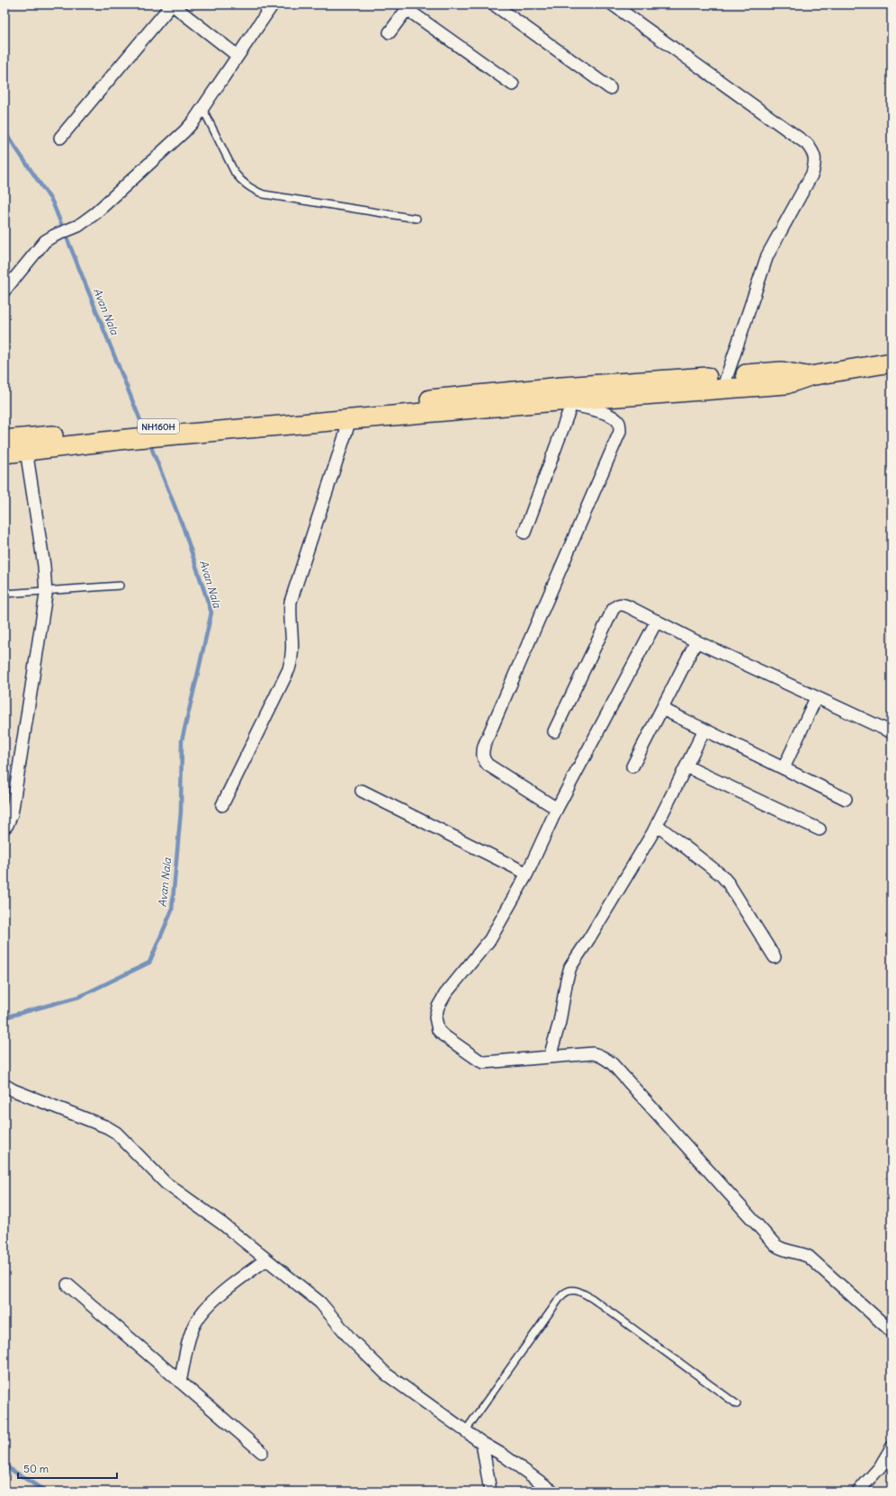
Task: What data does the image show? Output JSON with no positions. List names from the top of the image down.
{
  "streets": {
    "main road": ["NH160H"]
  },
  "water": ["Avan Nala"],
  "scale_bar": "50 m"
}
